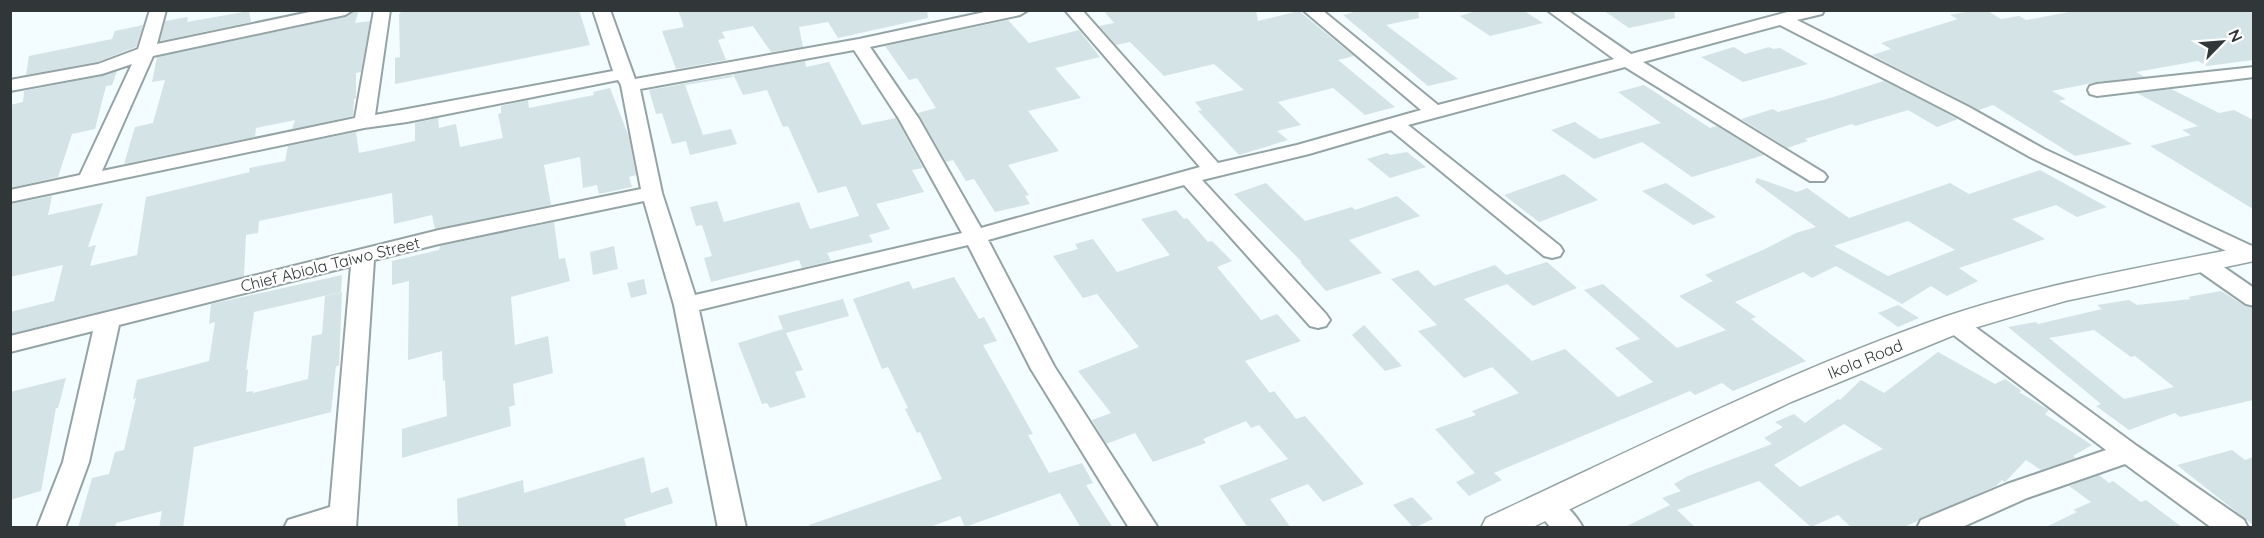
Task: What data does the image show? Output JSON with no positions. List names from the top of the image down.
{
  "streets": {
    "street": ["Chief Abiola Taiwo Street", "Ikola Road"]
  },
  "north": "top right"
}
